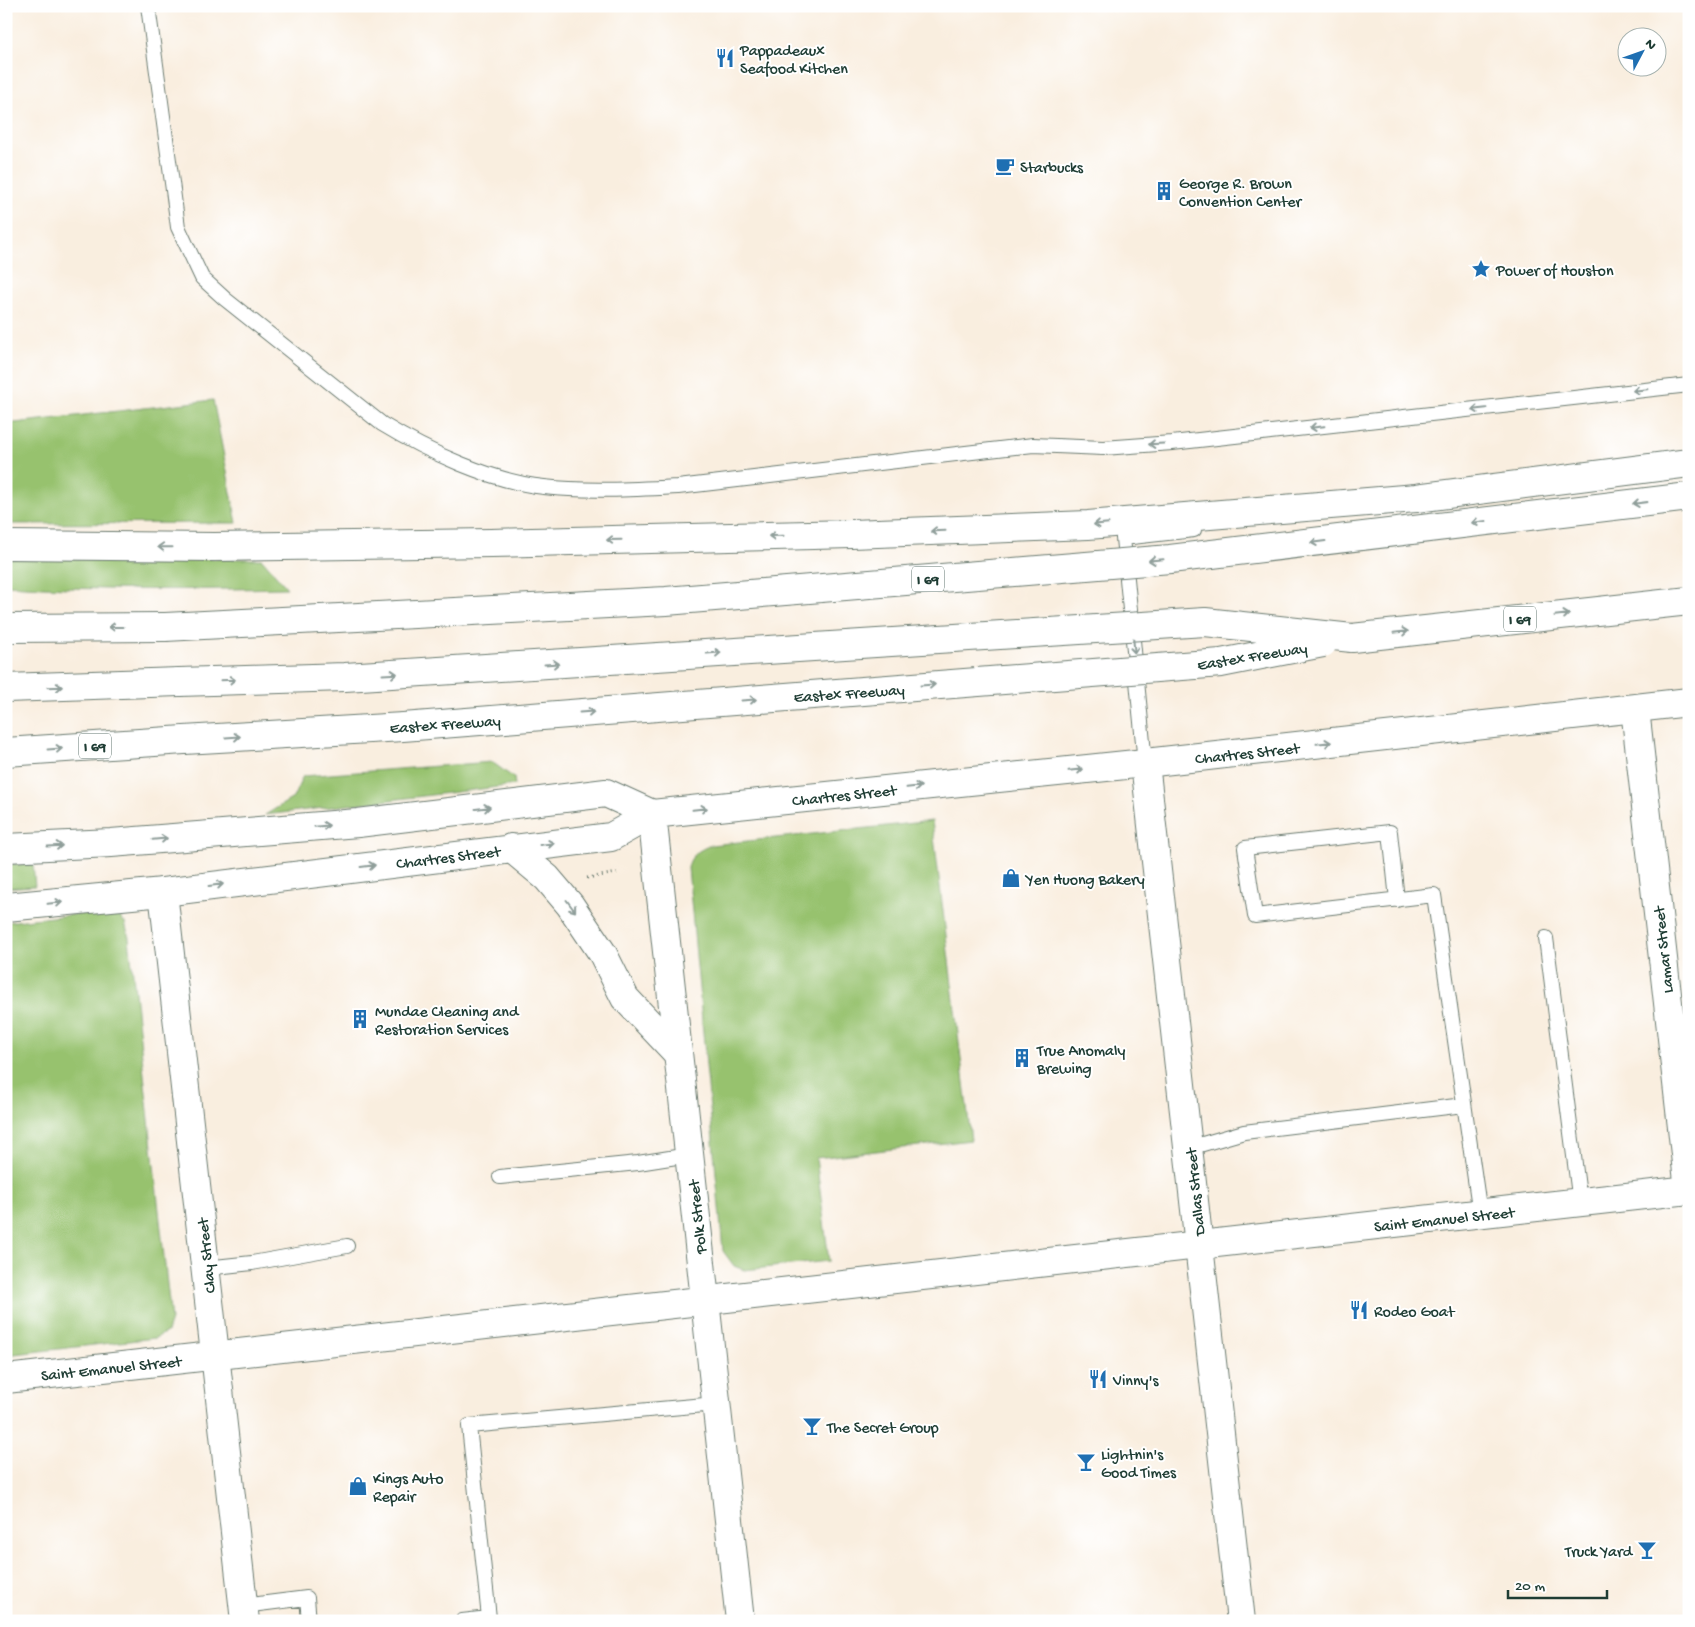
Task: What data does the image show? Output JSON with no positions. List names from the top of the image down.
{
  "streets": {
    "main road": [
      "I 69",
      "Eastex Freeway",
      "Chartres Street",
      "Lamar Street",
      "Dallas Street",
      "Polk Street",
      "Saint Emanuel Street",
      "Clay Street"
    ]
  },
  "crossings": [
    ["Chartres Street", "Lamar Street"],
    ["Chartres Street", "Dallas Street"],
    ["Chartres Street", "Polk Street"],
    ["Chartres Street", "Clay Street"],
    ["Lamar Street", "Saint Emanuel Street"],
    ["Dallas Street", "Saint Emanuel Street"],
    ["Polk Street", "Saint Emanuel Street"],
    ["Saint Emanuel Street", "Clay Street"]
  ],
  "places": {
    "restaurant": ["Pappadeaux Seafood Kitchen", "Rodeo Goat", "Vinny's"],
    "cafe": ["Starbucks"],
    "building": ["George R. Brown Convention Center", "Mundae Cleaning and Restoration Services", "True Anomaly Brewing"],
    "place": ["Power of Houston"],
    "shop": ["Yen Huong Bakery", "Kings Auto Repair"],
    "bar": ["The Secret Group", "Lightnin's Good Times", "Truck Yard"]
  },
  "scale_bar": "20 m",
  "north": "top right"
}
